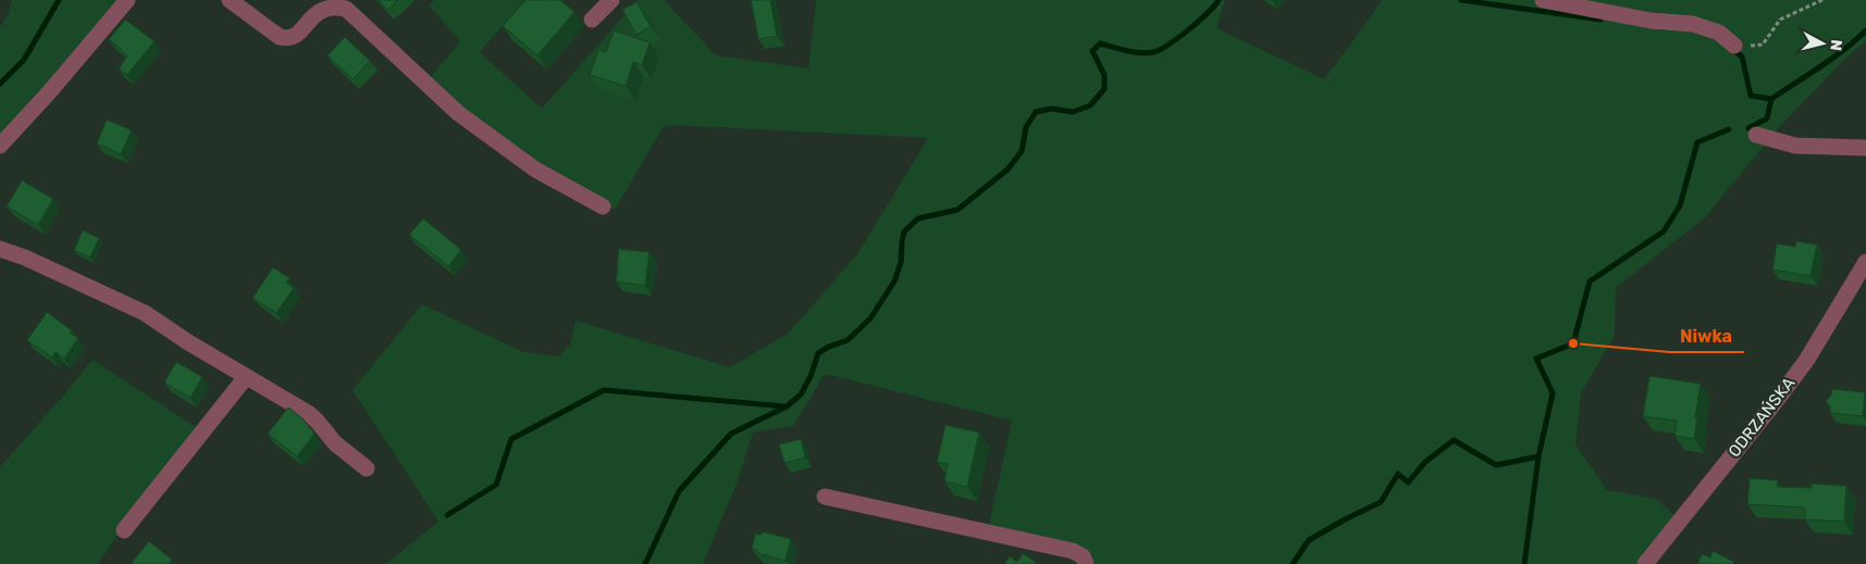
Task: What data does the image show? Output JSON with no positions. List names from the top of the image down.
{
  "streets": {
    "street": ["ODRZAŃSKA"]
  },
  "places": ["Niwka"],
  "north": "right"
}
